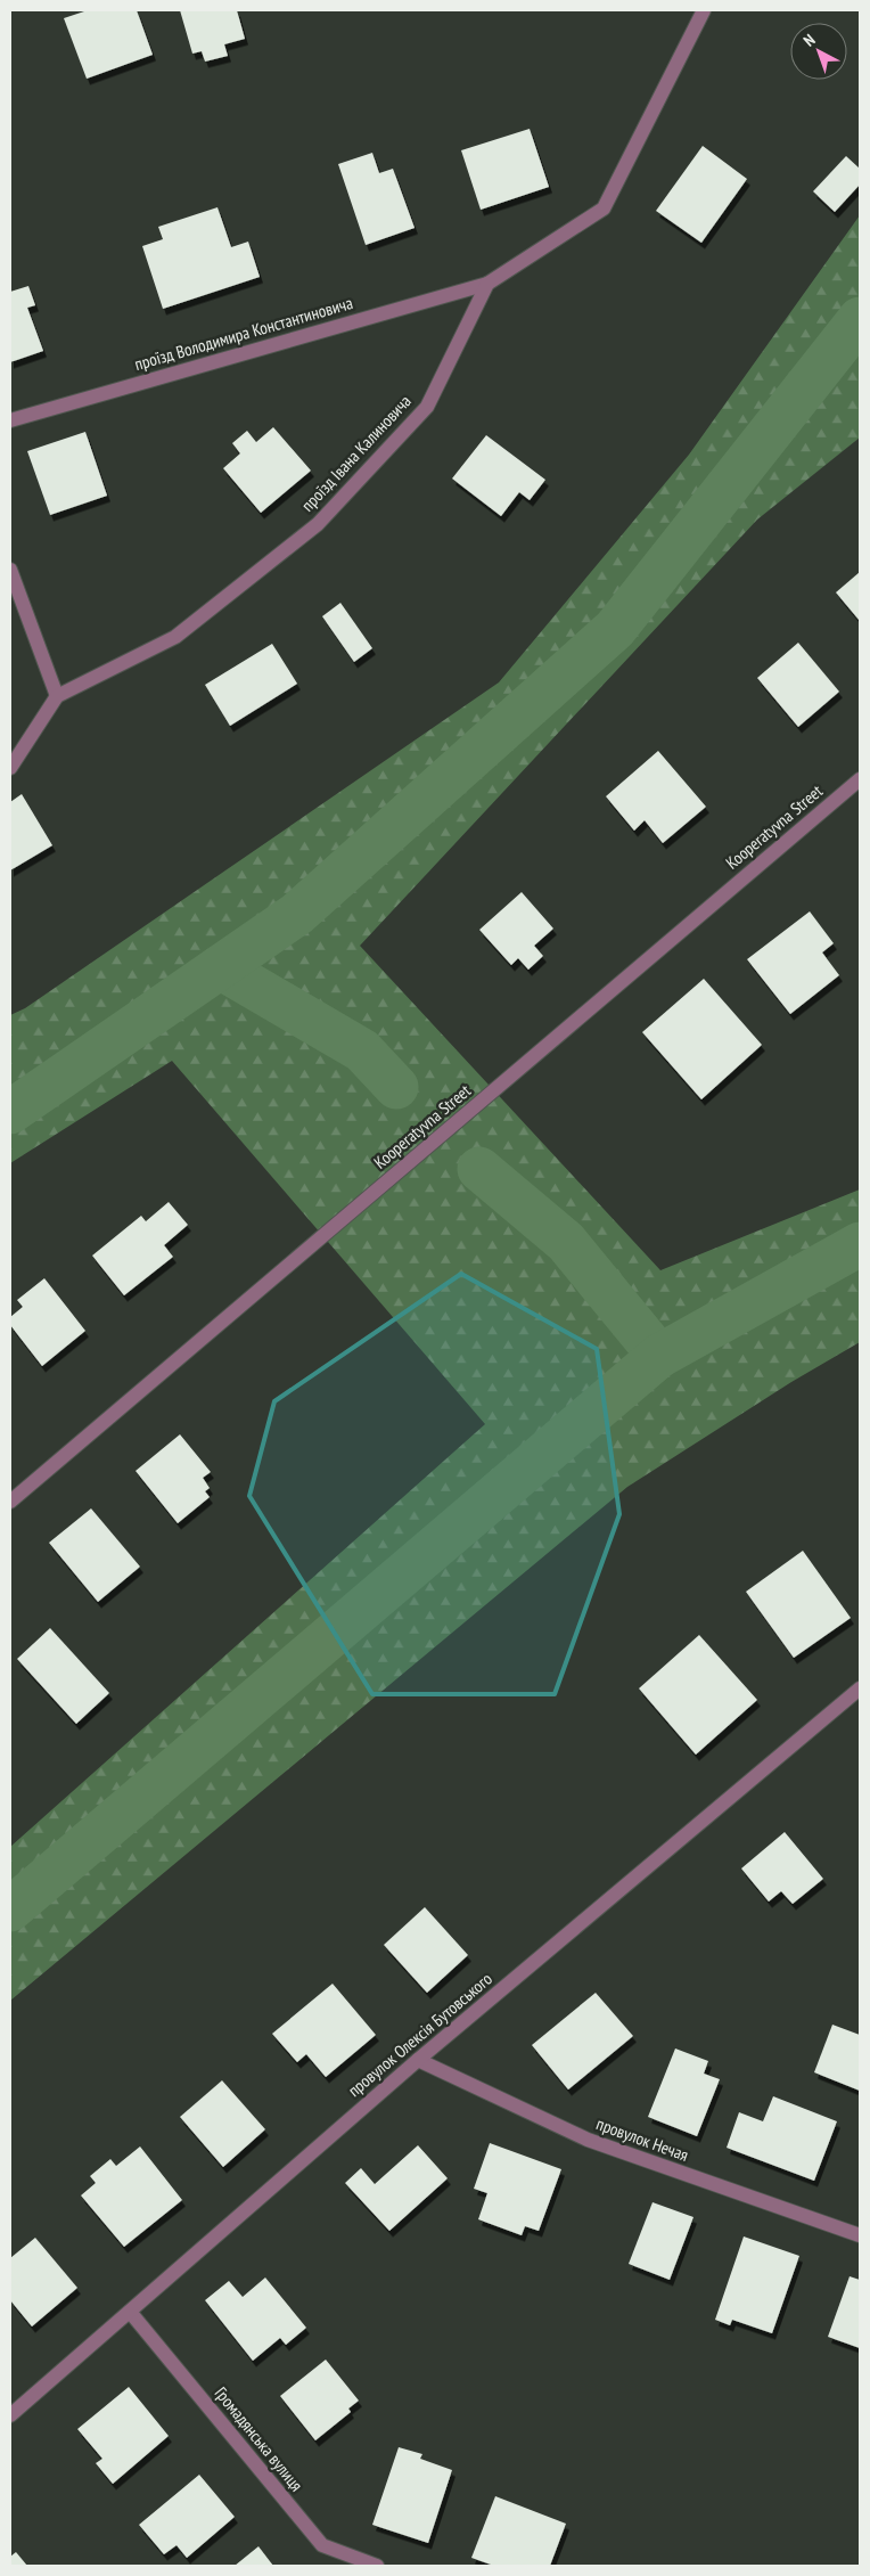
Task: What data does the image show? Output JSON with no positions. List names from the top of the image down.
{
  "streets": {
    "street": [
      "проїзд Володимира Константиновича",
      "проїзд Івана Калиновича",
      "Kooperatyvna Street",
      "провулок Олексія Бутовського",
      "провулок Нечая",
      "Громадянська вулиця"
    ]
  },
  "crossings": [
    ["проїзд Володимира Константиновича", "проїзд Івана Калиновича"],
    ["провулок Олексія Бутовського", "провулок Нечая"],
    ["провулок Олексія Бутовського", "Громадянська вулиця"]
  ],
  "north": "top left"
}
